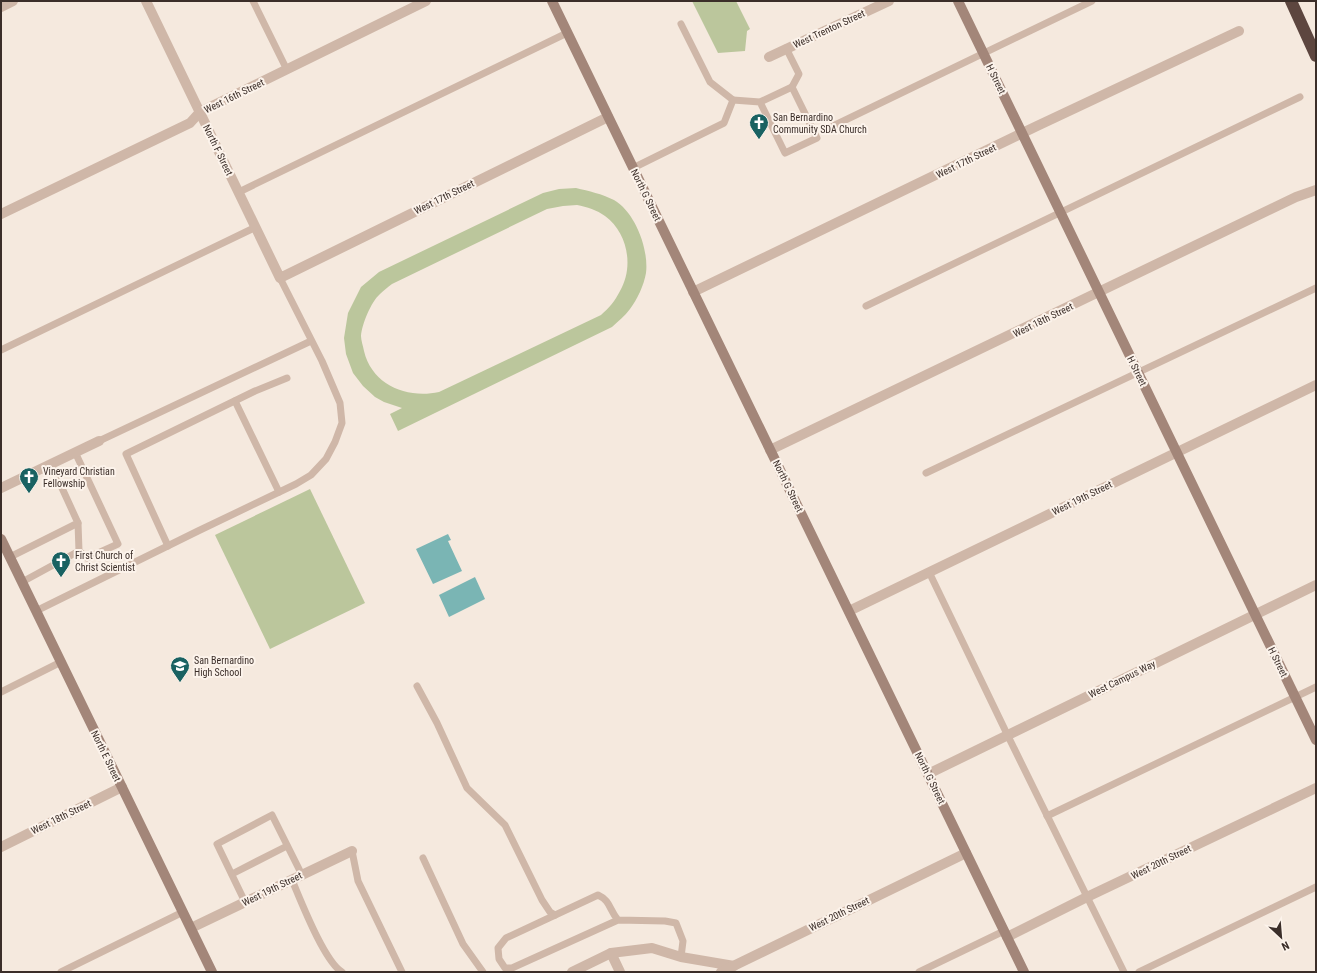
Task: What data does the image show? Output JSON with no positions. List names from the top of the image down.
{
  "streets": {
    "street": [
      "West Trenton Street",
      "H Street",
      "West 16th Street",
      "North F Street",
      "West 17th Street",
      "North G Street",
      "West 18th Street",
      "West 19th Street",
      "West Campus Way",
      "North E Street",
      "West 20th Street"
    ]
  },
  "crossings": [
    ["H Street", "West 17th Street"],
    ["H Street", "West 18th Street"],
    ["H Street", "West 19th Street"],
    ["H Street", "West Campus Way"],
    ["West 16th Street", "North F Street"],
    ["North F Street", "West 17th Street"],
    ["West 17th Street", "North G Street"],
    ["North G Street", "West 18th Street"],
    ["North G Street", "West 19th Street"],
    ["North G Street", "West Campus Way"],
    ["North G Street", "West 20th Street"],
    ["West 18th Street", "North E Street"],
    ["West 19th Street", "North E Street"]
  ],
  "places": {
    "church": ["San Bernardino Community SDA Church", "Vineyard Christian Fellowship", "First Church of Christ Scientist"],
    "school or university": ["San Bernardino High School"]
  },
  "north": "bottom right"
}
